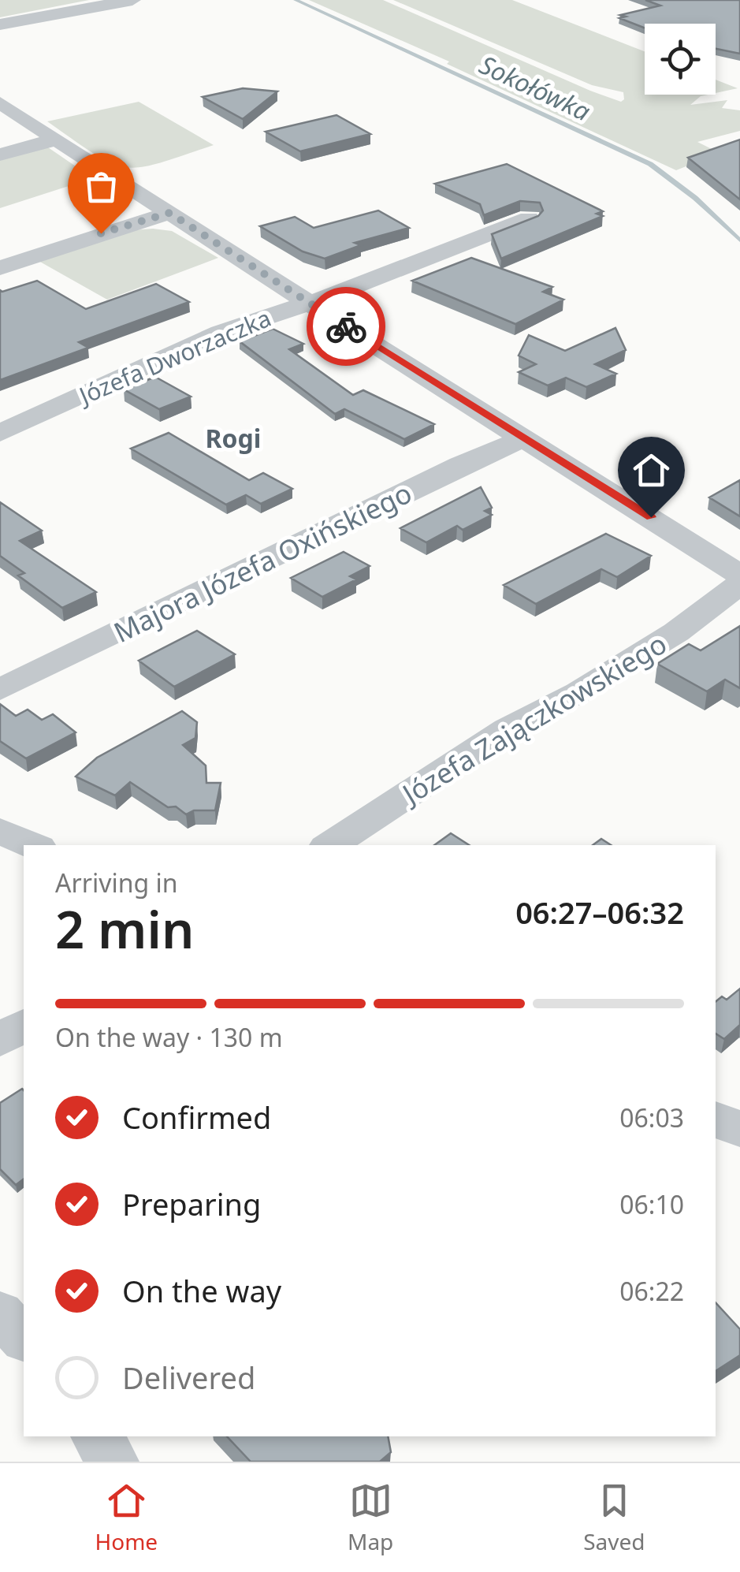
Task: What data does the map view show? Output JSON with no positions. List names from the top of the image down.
{
  "streets": {
    "street": ["Józefa Dworzaczka", "Majora Józefa Oxińskiego", "Józefa Zajączkowskiego"]
  },
  "districts": ["Rogi"],
  "water": ["Sokołówka"],
  "page": {
    "heading": ["2 min", "Arriving in", "06:27–06:32"],
    "bar": "On the way · 130 m",
    "list": [
      ["Confirmed", "06:03"],
      ["Preparing", "06:10"],
      ["On the way", "06:22"],
      "Delivered"
    ],
    "tabs": ["Home", "Map", "Saved"]
  }
}
